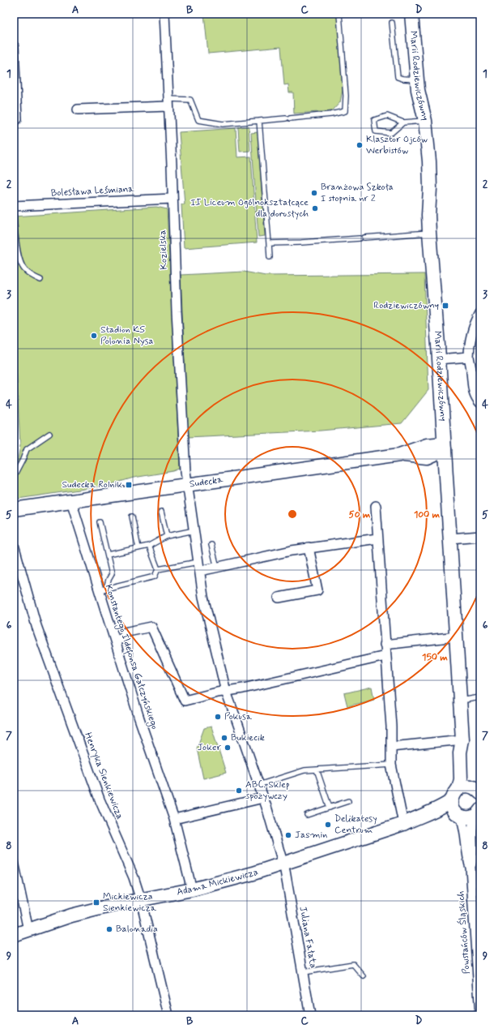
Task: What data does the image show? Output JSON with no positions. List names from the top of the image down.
{
  "streets": {
    "street": [
      "Marii Rodziewiczówny",
      "Bolesława Leśmiana",
      "Kozielska",
      "Sudecka",
      "Konstantego Ildefonsa Gałczyńskiego",
      "Henryka Sienkiewicza",
      "Adama Mickiewicza",
      "Powstańców Śląskich",
      "Juliana Fałata"
    ]
  },
  "crossings": [
    ["Marii Rodziewiczówny", "Sudecka"],
    ["Bolesława Leśmiana", "Kozielska"],
    ["Kozielska", "Sudecka"],
    ["Sudecka", "Konstantego Ildefonsa Gałczyńskiego"],
    ["Konstantego Ildefonsa Gałczyńskiego", "Adama Mickiewicza"],
    ["Henryka Sienkiewicza", "Adama Mickiewicza"],
    ["Adama Mickiewicza", "Powstańców Śląskich"],
    ["Adama Mickiewicza", "Juliana Fałata"]
  ],
  "places": {
    "other": [
      "Klasztor Ojców Werbistów",
      "Branżowa Szkoła I stopnia nr 2",
      "II Liceum Ogólnokształcące dla dorosłych",
      "Stadion KS Polonia Nysa",
      "Pokusa",
      "Bukiecik",
      "Joker",
      "ABC. Sklep spożywczy",
      "Delikatesy Centrum",
      "Jasmin",
      "Balonadia"
    ],
    "transit": ["Rodziewiczówny", "Sudecka Rolnik", "Mickiewicza Sienkiewicza"]
  },
  "grid": {
    "columns": [
      "A",
      "B",
      "C",
      "D"
    ],
    "rows": [
      "1",
      "2",
      "3",
      "4",
      "5",
      "6",
      "7",
      "8",
      "9"
    ]
  },
  "rings": ["50 m", "100 m", "150 m"]
}
